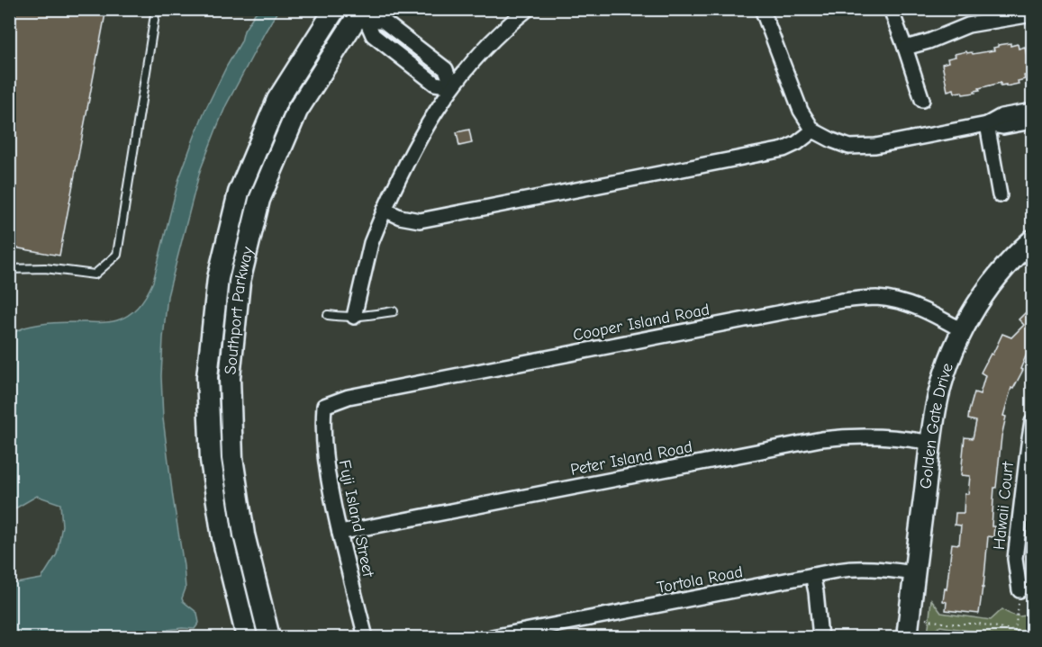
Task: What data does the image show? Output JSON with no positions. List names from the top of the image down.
{
  "streets": {
    "main road": ["Southport Parkway", "Golden Gate Drive"],
    "street": [
      "Cooper Island Road",
      "Peter Island Road",
      "Hawaii Court",
      "Fuji Island Street",
      "Tortola Road"
    ]
  },
  "crossings": [
    ["Cooper Island Road", "Golden Gate Drive"],
    ["Cooper Island Road", "Fuji Island Street"],
    ["Golden Gate Drive", "Peter Island Road"],
    ["Golden Gate Drive", "Tortola Road"],
    ["Peter Island Road", "Fuji Island Street"]
  ]
}
